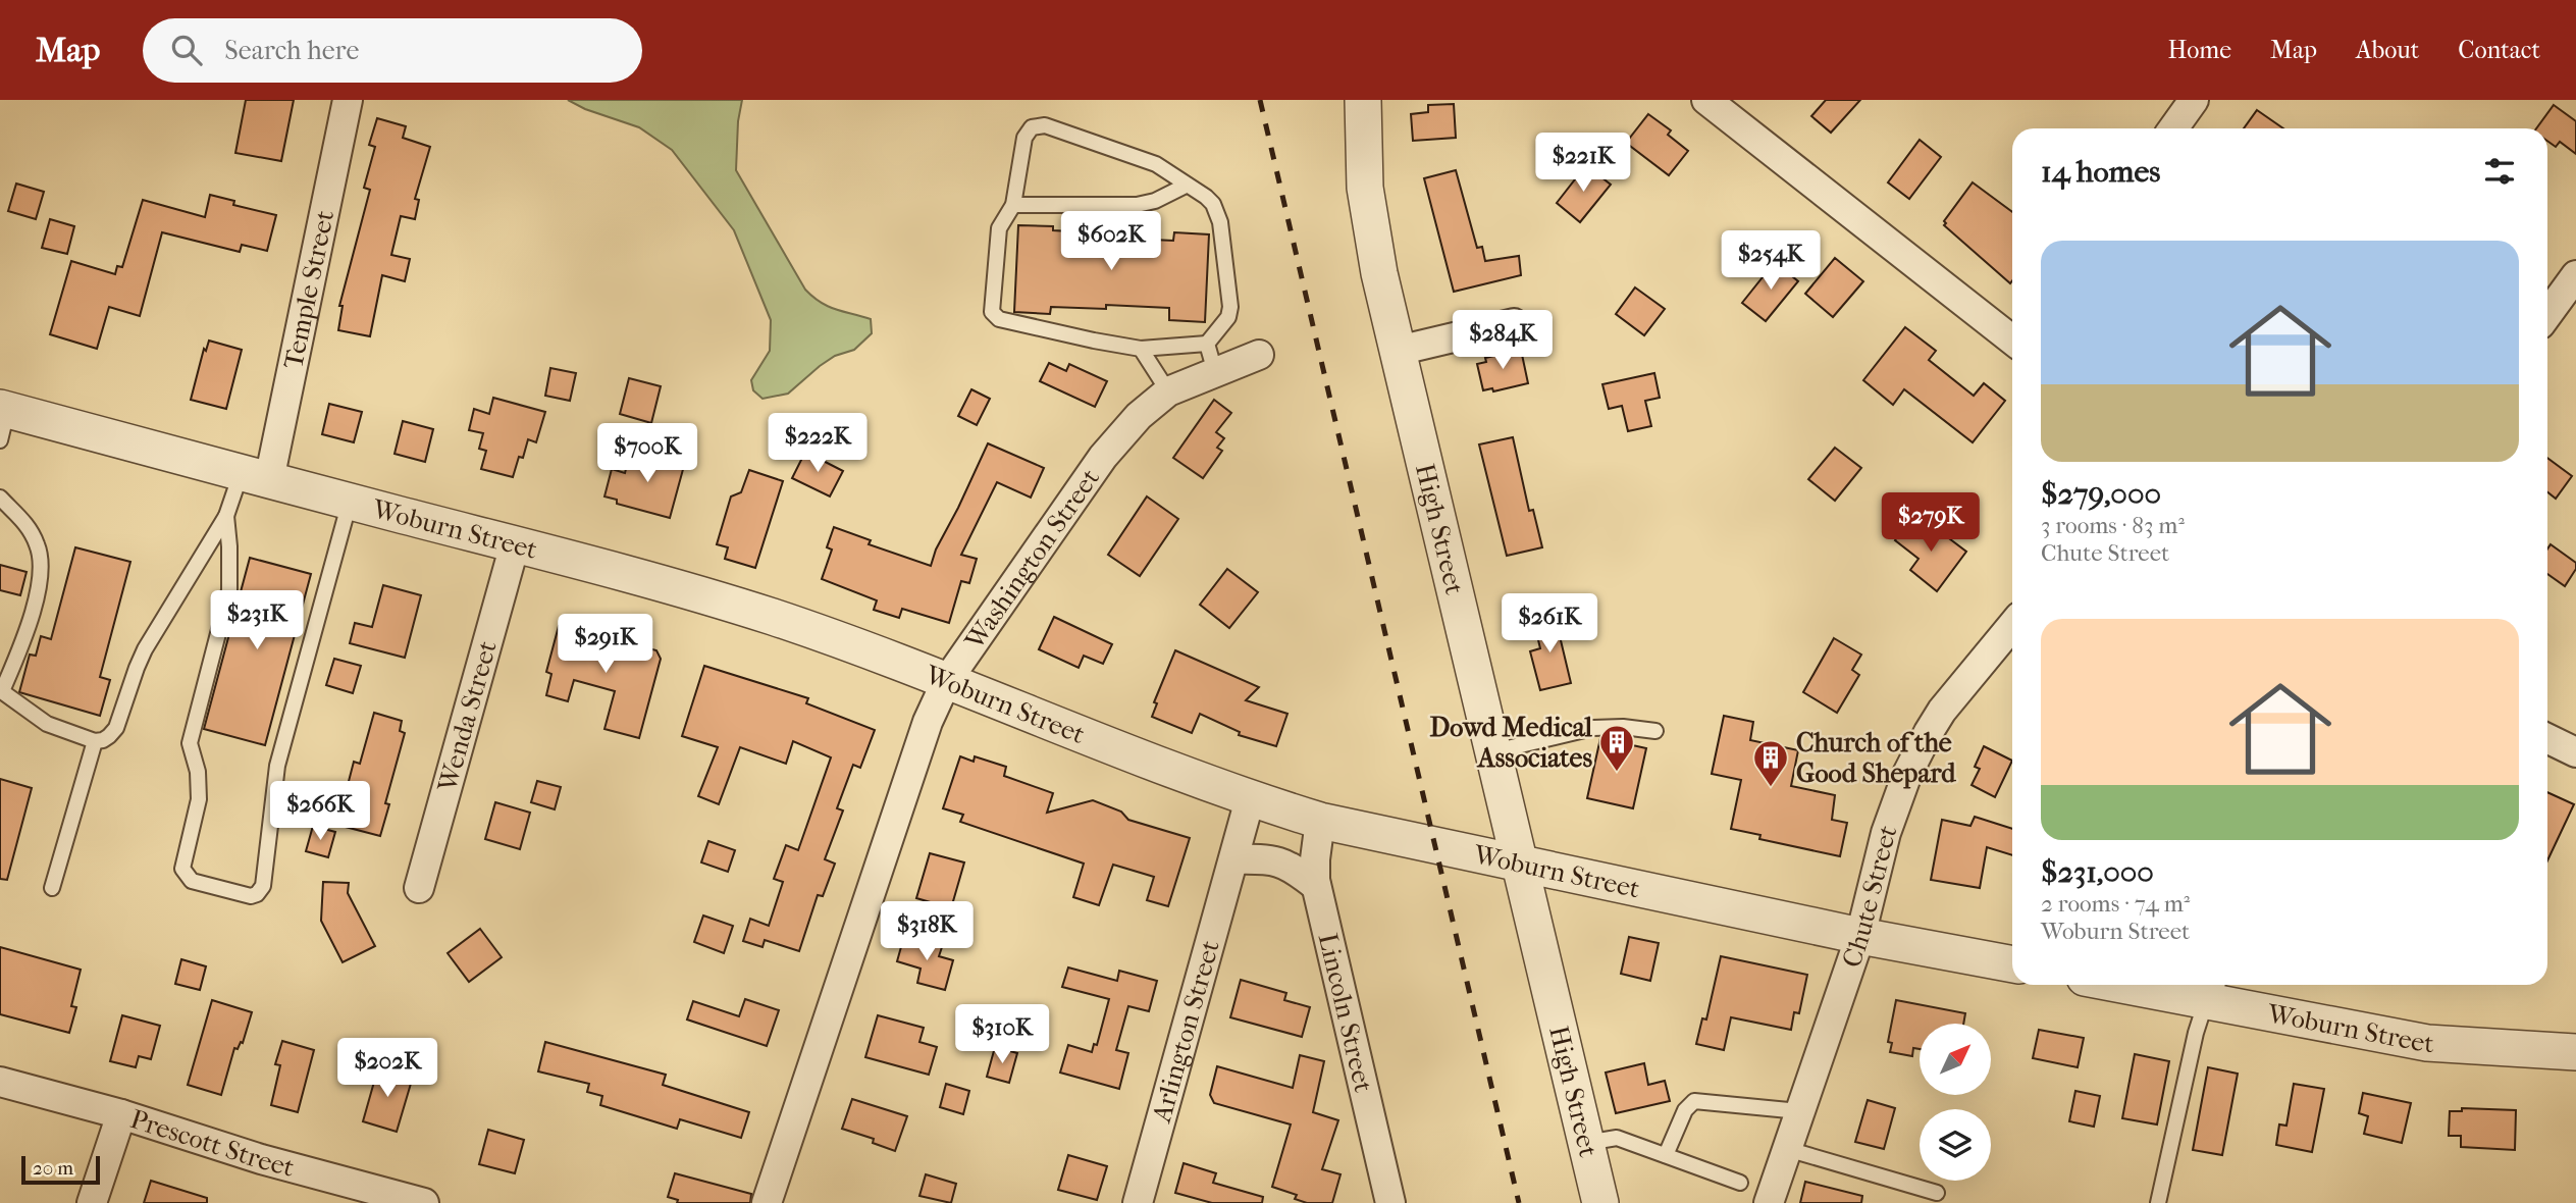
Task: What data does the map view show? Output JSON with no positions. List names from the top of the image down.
{
  "streets": {
    "street": [
      "Temple Street",
      "High Street",
      "Woburn Street",
      "Washington Street",
      "Wenda Street",
      "Chute Street",
      "Lincoln Street",
      "Arlington Street",
      "Prescott Street"
    ]
  },
  "crossings": [
    ["Temple Street", "Woburn Street"],
    ["High Street", "Woburn Street"],
    ["Woburn Street", "Washington Street"],
    ["Woburn Street", "Wenda Street"],
    ["Woburn Street", "Chute Street"],
    ["Woburn Street", "Lincoln Street"],
    ["Woburn Street", "Arlington Street"]
  ],
  "places": {
    "building": ["Dowd Medical Associates", "Church of the Good Shepard"]
  },
  "scale_bar": "20 m",
  "north": "top right",
  "page": {
    "header": "Map",
    "search": "Search here",
    "nav": [
      "Home",
      "Map",
      "About",
      "Contact"
    ],
    "heading": "14 homes",
    "price": [
      "$221K",
      "$602K",
      "$254K",
      "$284K",
      "$222K",
      "$700K",
      "$279K",
      "$231K",
      "$261K",
      "$291K",
      "$266K",
      "$318K",
      "$310K",
      "$202K"
    ],
    "list": [
      {
        "name": "$279,000",
        "note": "3 rooms · 83 m² · Chute Street"
      },
      {
        "name": "$231,000",
        "note": "2 rooms · 74 m² · Woburn Street"
      }
    ],
    "scale": "20 m"
  }
}
